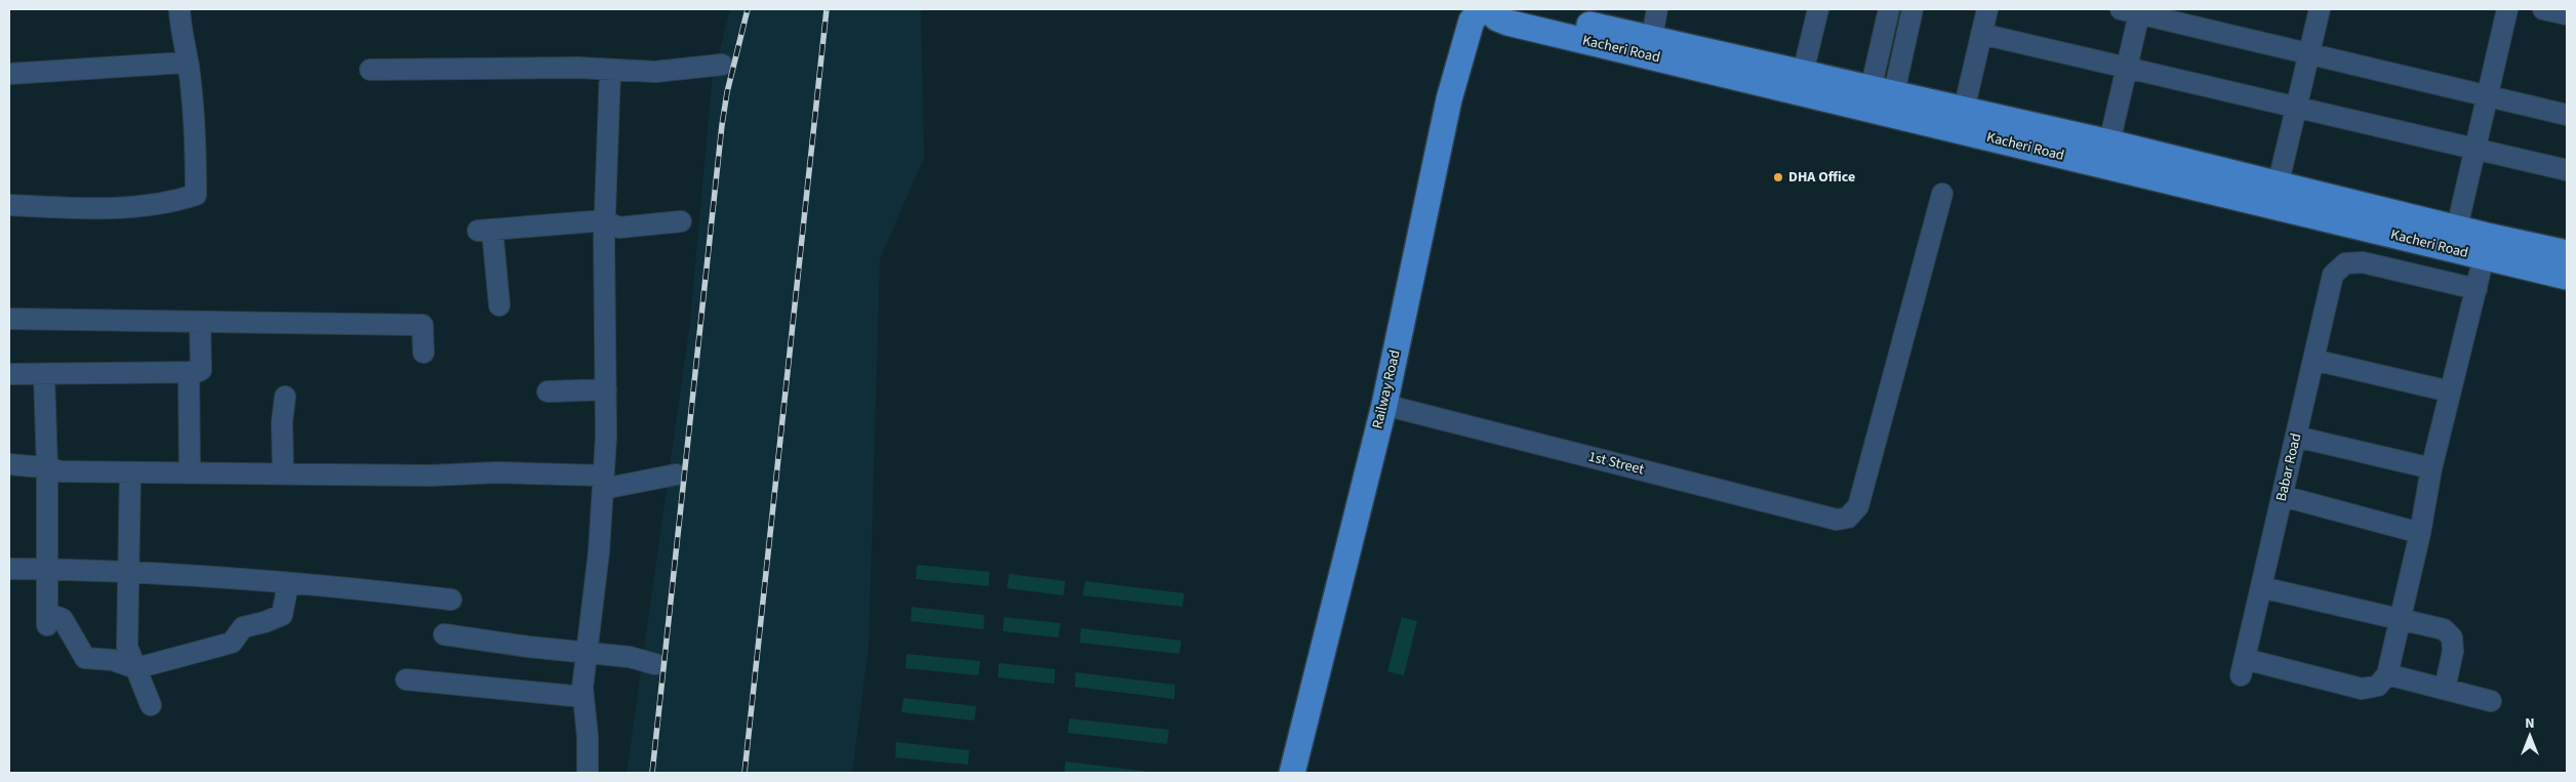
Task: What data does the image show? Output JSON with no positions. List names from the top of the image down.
{
  "streets": {
    "main road": ["Kacheri Road", "Railway Road"],
    "street": ["1st Street", "Babar Road"]
  },
  "crossings": [
    ["Railway Road", "1st Street"]
  ],
  "places": ["DHA Office"],
  "north": "top"
}
